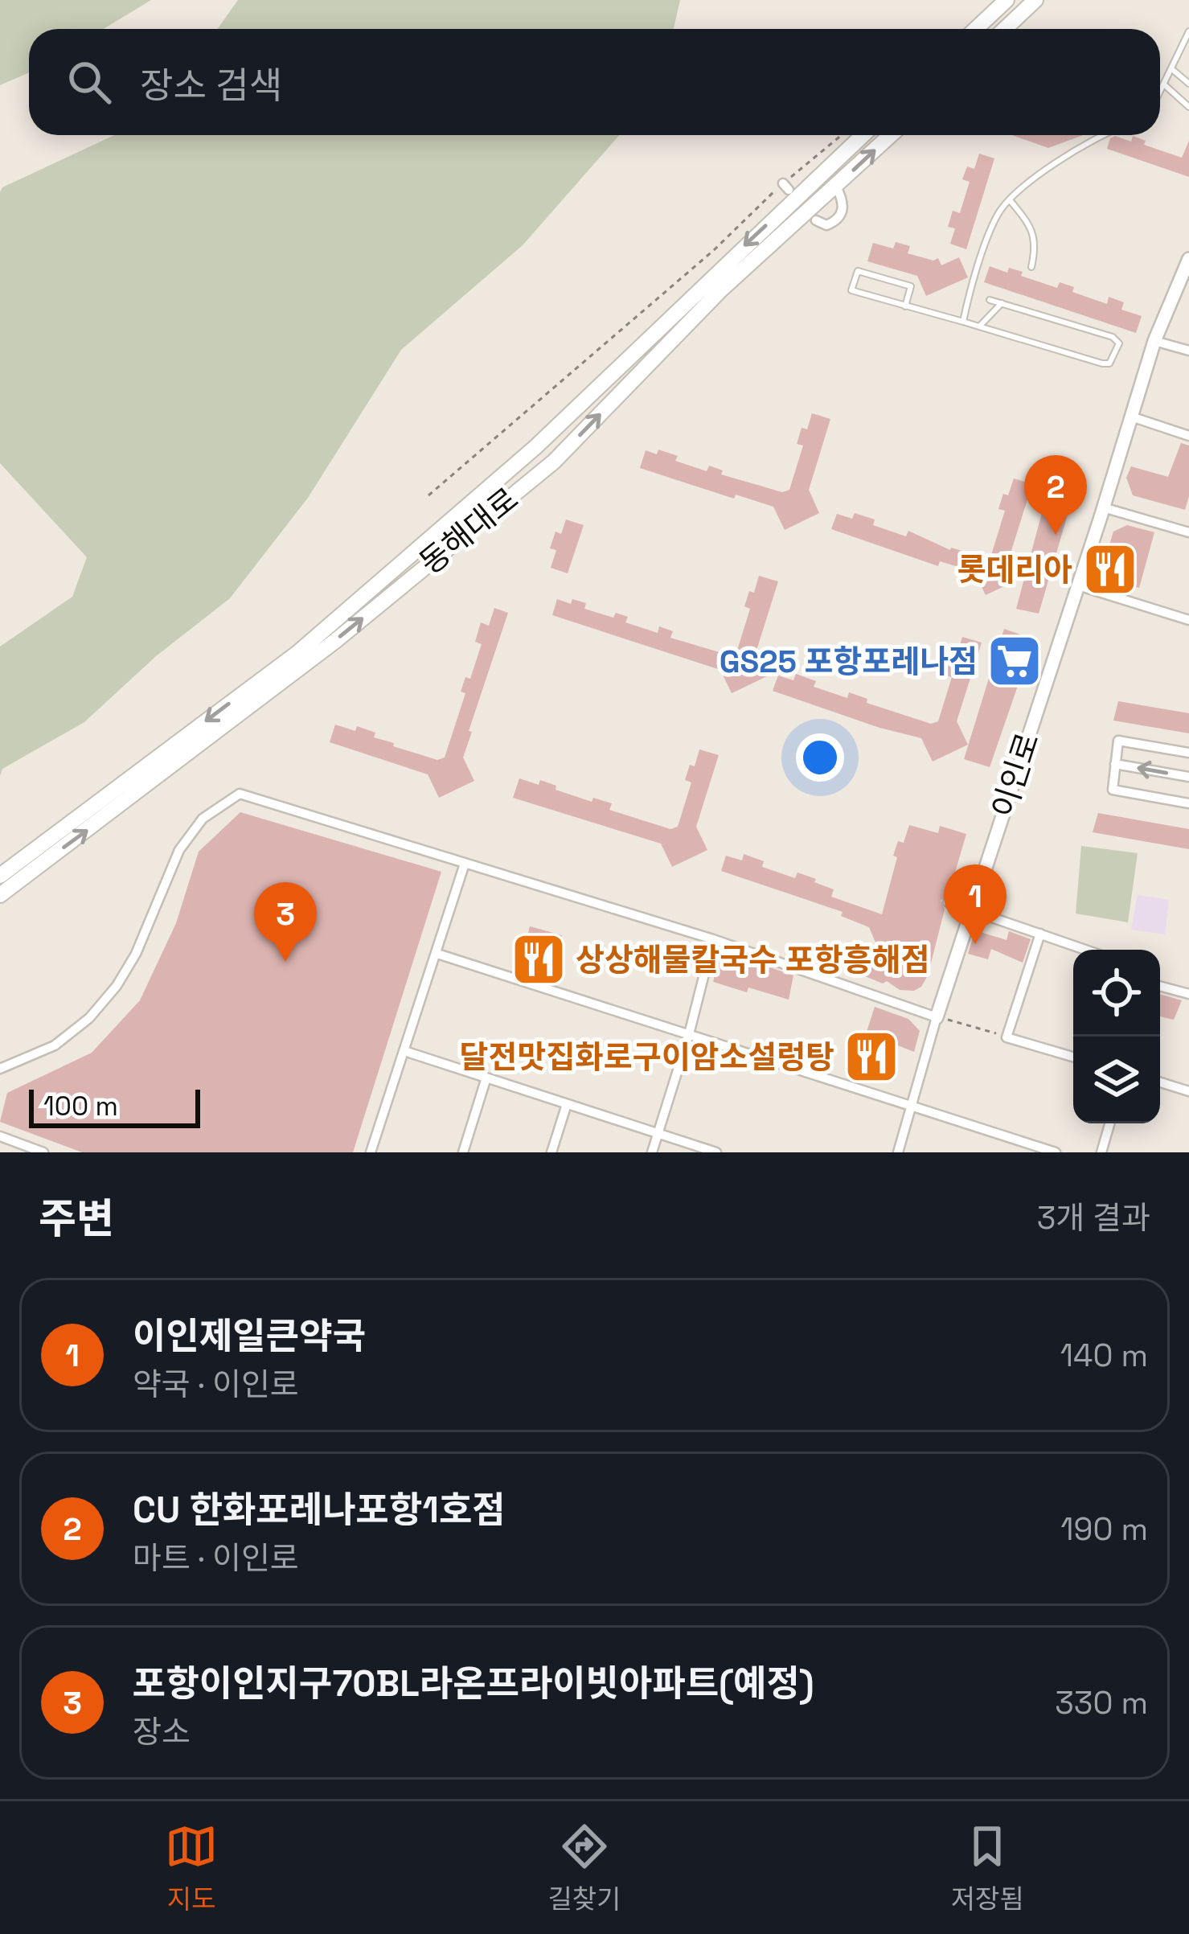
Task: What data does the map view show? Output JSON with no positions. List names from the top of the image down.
{
  "streets": {
    "main road": ["동해대로"],
    "street": ["이인로"]
  },
  "places": {
    "restaurant": ["롯데리아", "상상해물칼국수 포항흥해점", "달전맛집화로구이암소설렁탕"],
    "supermarket": ["GS25 포항포레나점"]
  },
  "scale_bar": "100 m",
  "page": {
    "search": "장소 검색",
    "pins": ["2", "1", "3"],
    "scale": "100 m",
    "heading": ["주변", "3개 결과"],
    "list": [
      {
        "mark": "1",
        "name": "이인제일큰약국",
        "note": "약국 · 이인로",
        "value": "140 m"
      },
      {
        "mark": "2",
        "name": "CU 한화포레나포항1호점",
        "note": "마트 · 이인로",
        "value": "190 m"
      },
      {
        "mark": "3",
        "name": "포항이인지구70BL라온프라이빗아파트(예정)",
        "note": "장소",
        "value": "330 m"
      }
    ],
    "nav": ["지도", "길찾기", "저장됨"]
  }
}
